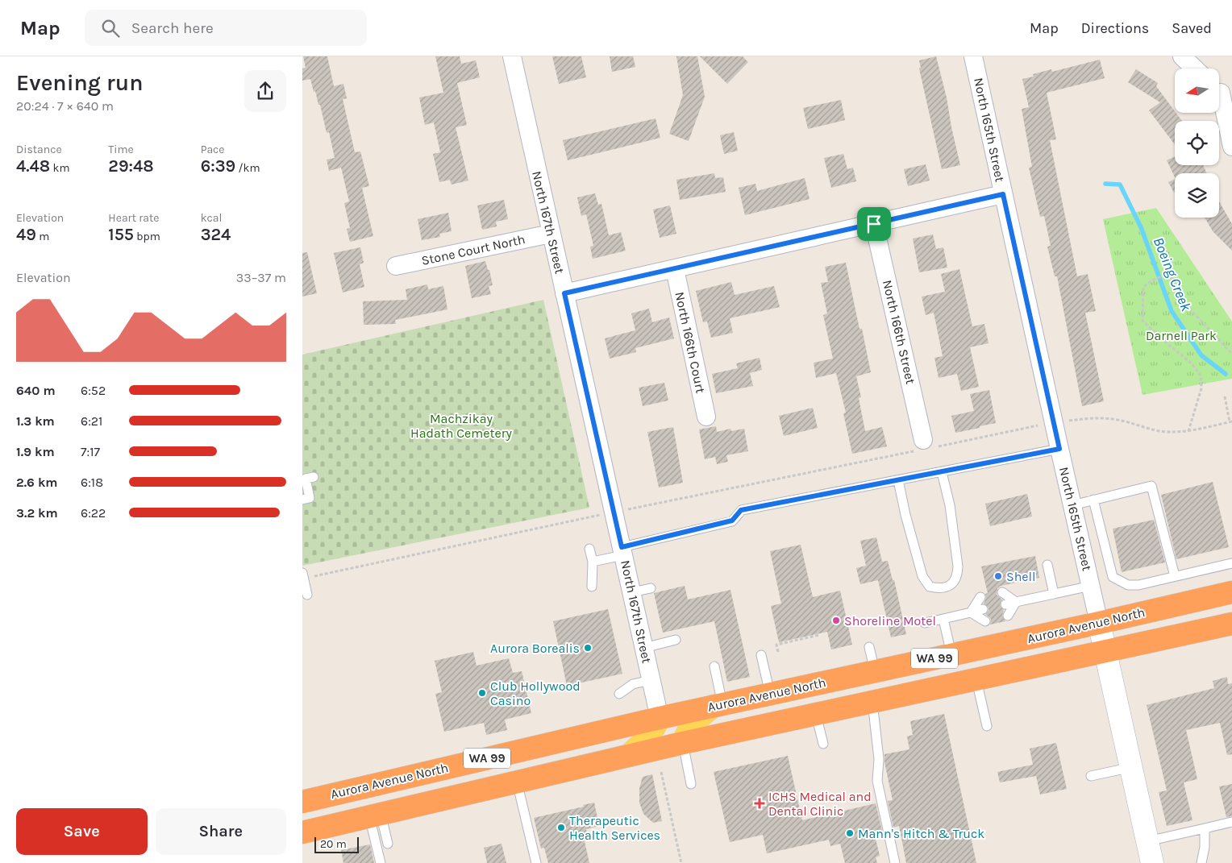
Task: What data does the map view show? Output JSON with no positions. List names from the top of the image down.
{
  "streets": {
    "highway": ["Aurora Avenue North", "WA 99"],
    "street": [
      "North 165th Street",
      "North 167th Street",
      "Stone Court North",
      "North 166th Street",
      "North 166th Court"
    ]
  },
  "crossings": [
    ["North 165th Street", "Aurora Avenue North"],
    ["North 165th Street", "WA 99"],
    ["North 167th Street", "Stone Court North"],
    ["North 167th Street", "Aurora Avenue North"]
  ],
  "water": ["Boeing Creek"],
  "parks": ["Darnell Park", "Machzikay Hadath Cemetery"],
  "places": {
    "other": [
      "Shell",
      "Shoreline Motel",
      "Aurora Borealis",
      "Club Hollywood Casino",
      "Therapeutic Health Services",
      "Mann's Hitch & Truck"
    ],
    "health": ["ICHS Medical and Dental Clinic"]
  },
  "scale_bar": "20 m",
  "north": "left",
  "page": {
    "header": "Map",
    "search": "Search here",
    "nav": ["Map", "Directions", "Saved"],
    "heading": ["Evening run", "20:24 · 7 × 640 m"],
    "stats": [
      ["Distance", "4.48 km"],
      ["Time", "29:48"],
      ["Pace", "6:39 /km"],
      ["Elevation", "49 m"],
      ["Heart rate", "155 bpm"],
      ["kcal", "324"]
    ],
    "chart": ["Elevation", "33–37 m"],
    "list": [
      {
        "name": "640 m",
        "note": "6:52"
      },
      {
        "name": "1.3 km",
        "note": "6:21"
      },
      {
        "name": "1.9 km",
        "note": "7:17"
      },
      {
        "name": "2.6 km",
        "note": "6:18"
      },
      {
        "name": "3.2 km",
        "note": "6:22"
      }
    ],
    "buttons": ["Save", "Share"],
    "scale": "20 m"
  }
}
